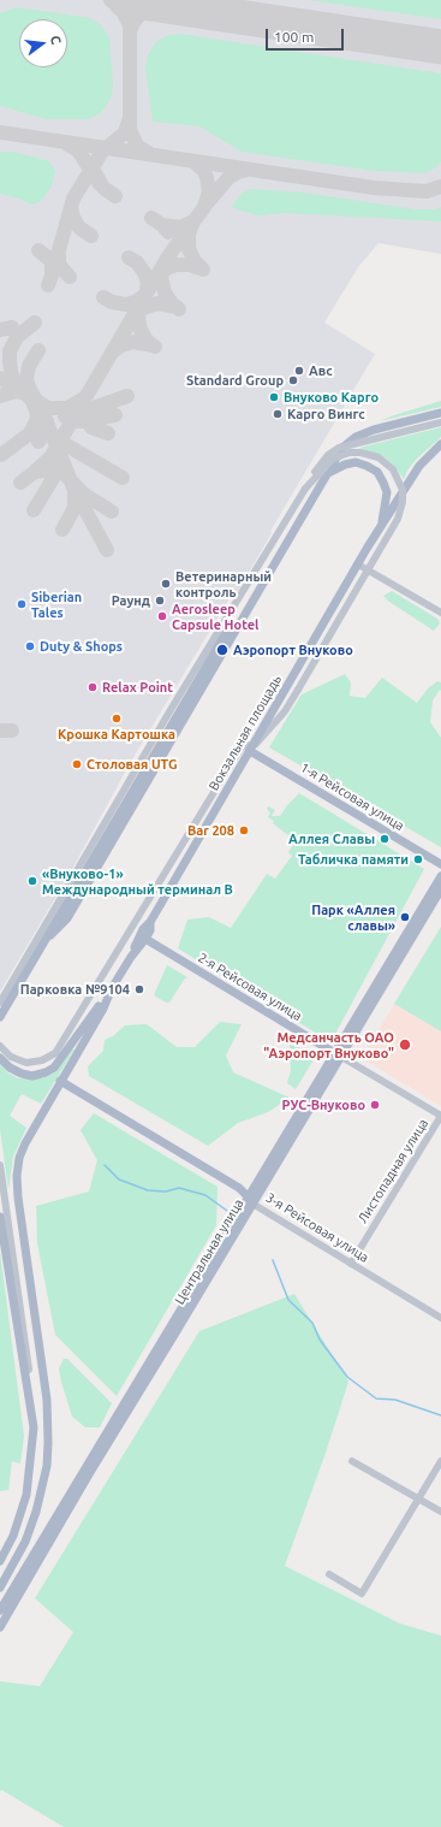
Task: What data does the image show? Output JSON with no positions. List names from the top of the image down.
{
  "streets": {
    "main road": [
      "Вокзальная площадь",
      "1-я Рейсовая улица",
      "2-я Рейсовая улица",
      "3-я Рейсовая улица",
      "Центральная улица"
    ],
    "street": ["Листопадная улица"]
  },
  "crossings": [
    ["Вокзальная площадь", "1-я Рейсовая улица"],
    ["Вокзальная площадь", "2-я Рейсовая улица"],
    ["Вокзальная площадь", "3-я Рейсовая улица"],
    ["2-я Рейсовая улица", "Листопадная улица"],
    ["2-я Рейсовая улица", "Центральная улица"],
    ["Листопадная улица", "3-я Рейсовая улица"],
    ["3-я Рейсовая улица", "Центральная улица"]
  ],
  "places": [
    "Авс",
    "Standard Group",
    "Внуково Карго",
    "Карго Вингс",
    "Ветеринарный контроль",
    "Раунд",
    "Siberian Tales",
    "Aerosleep Capsule Hotel",
    "Duty & Shops",
    "Аэропорт Внуково",
    "Relax Point",
    "Крошка Картошка",
    "Столовая UTG",
    "Bar 208",
    "Аллея Славы",
    "Табличка памяти",
    "«Внуково-1» Международный терминал B",
    "Парк «Аллея славы»",
    "Парковка №9104",
    "Медсанчасть ОАО \"Аэропорт Внуково\"",
    "РУС-Внуково"
  ],
  "scale_bar": "100 m",
  "north": "right"
}
